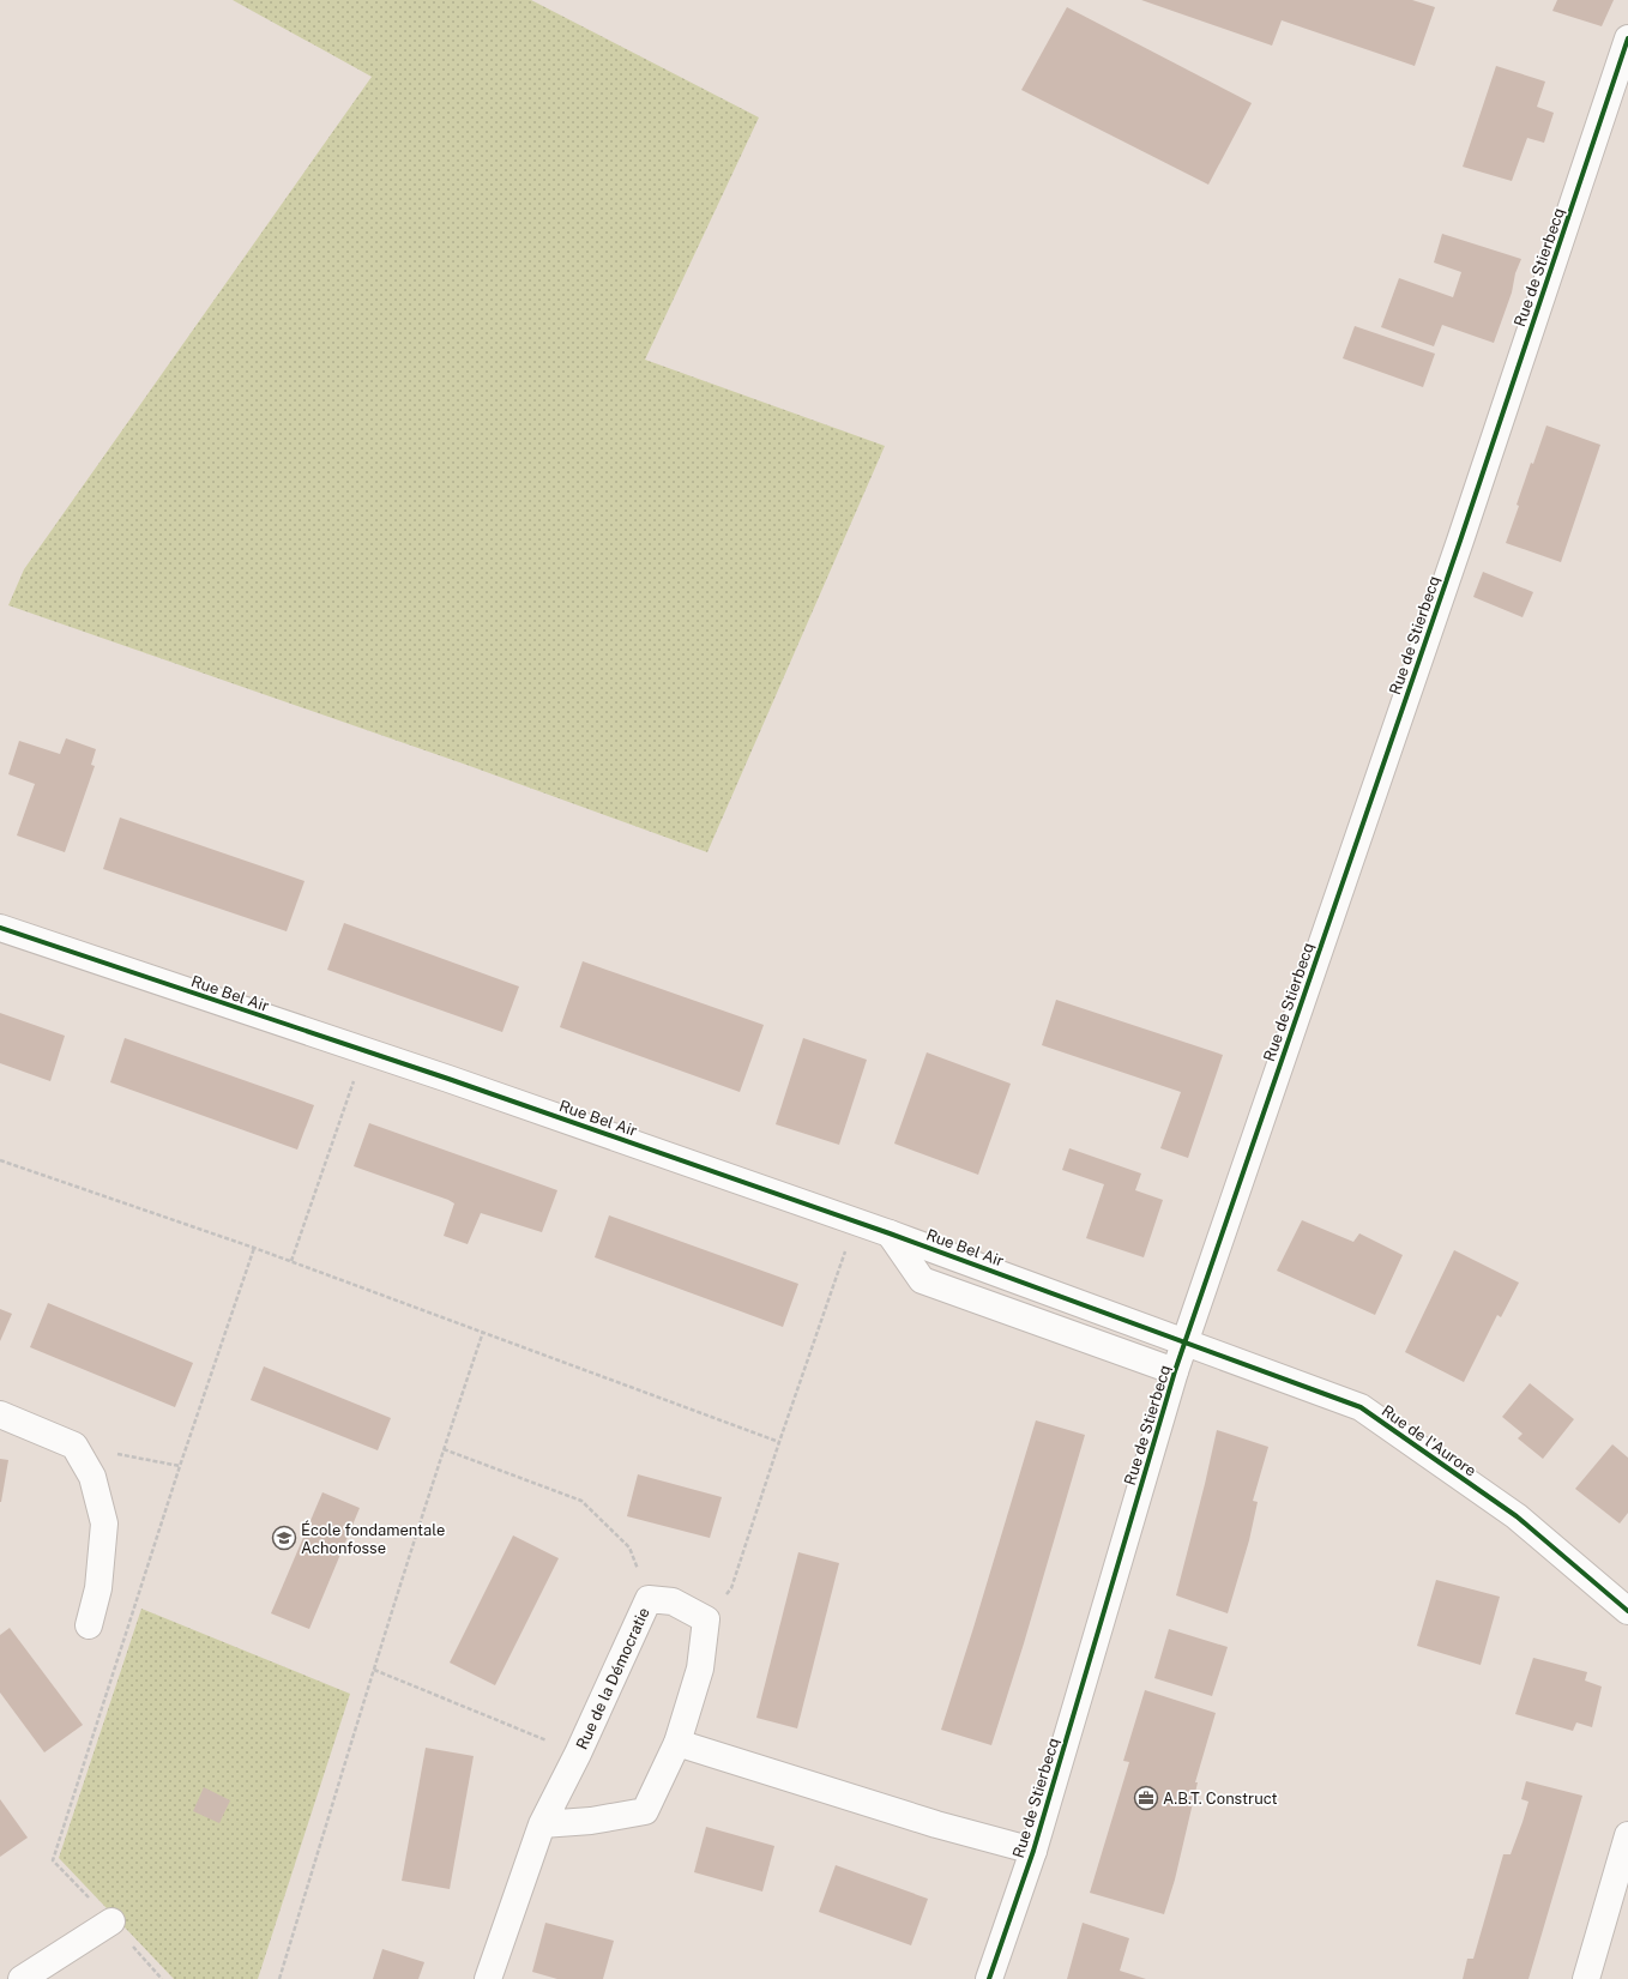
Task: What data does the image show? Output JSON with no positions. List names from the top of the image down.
{
  "streets": {
    "street": [
      "Rue de Stierbecq",
      "Rue Bel Air",
      "Rue de l'Aurore",
      "Rue de la Démocratie"
    ]
  },
  "crossings": [
    ["Rue de Stierbecq", "Rue Bel Air"],
    ["Rue de Stierbecq", "Rue de l'Aurore"],
    ["Rue Bel Air", "Rue de l'Aurore"]
  ],
  "places": {
    "school or university": ["École fondamentale Achonfosse"],
    "office": ["A.B.T. Construct"]
  }
}
